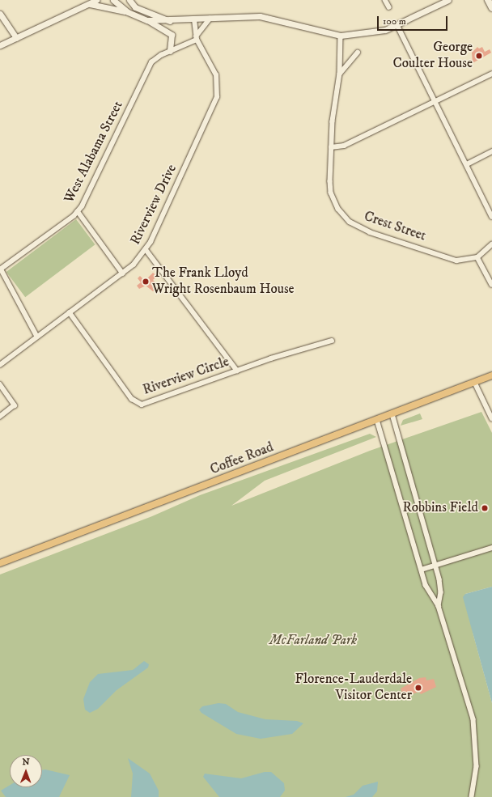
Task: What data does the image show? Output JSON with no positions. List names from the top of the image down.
{
  "streets": {
    "main road": ["Coffee Road"],
    "street": [
      "West Alabama Street",
      "Riverview Drive",
      "Crest Street",
      "Riverview Circle"
    ]
  },
  "crossings": [
    ["West Alabama Street", "Riverview Drive"],
    ["Riverview Drive", "Riverview Circle"]
  ],
  "parks": ["McFarland Park"],
  "places": [
    "George Coulter House",
    "The Frank Lloyd Wright Rosenbaum House",
    "Robbins Field",
    "Florence-Lauderdale Visitor Center"
  ],
  "scale_bar": "100 m",
  "north": "top"
}
